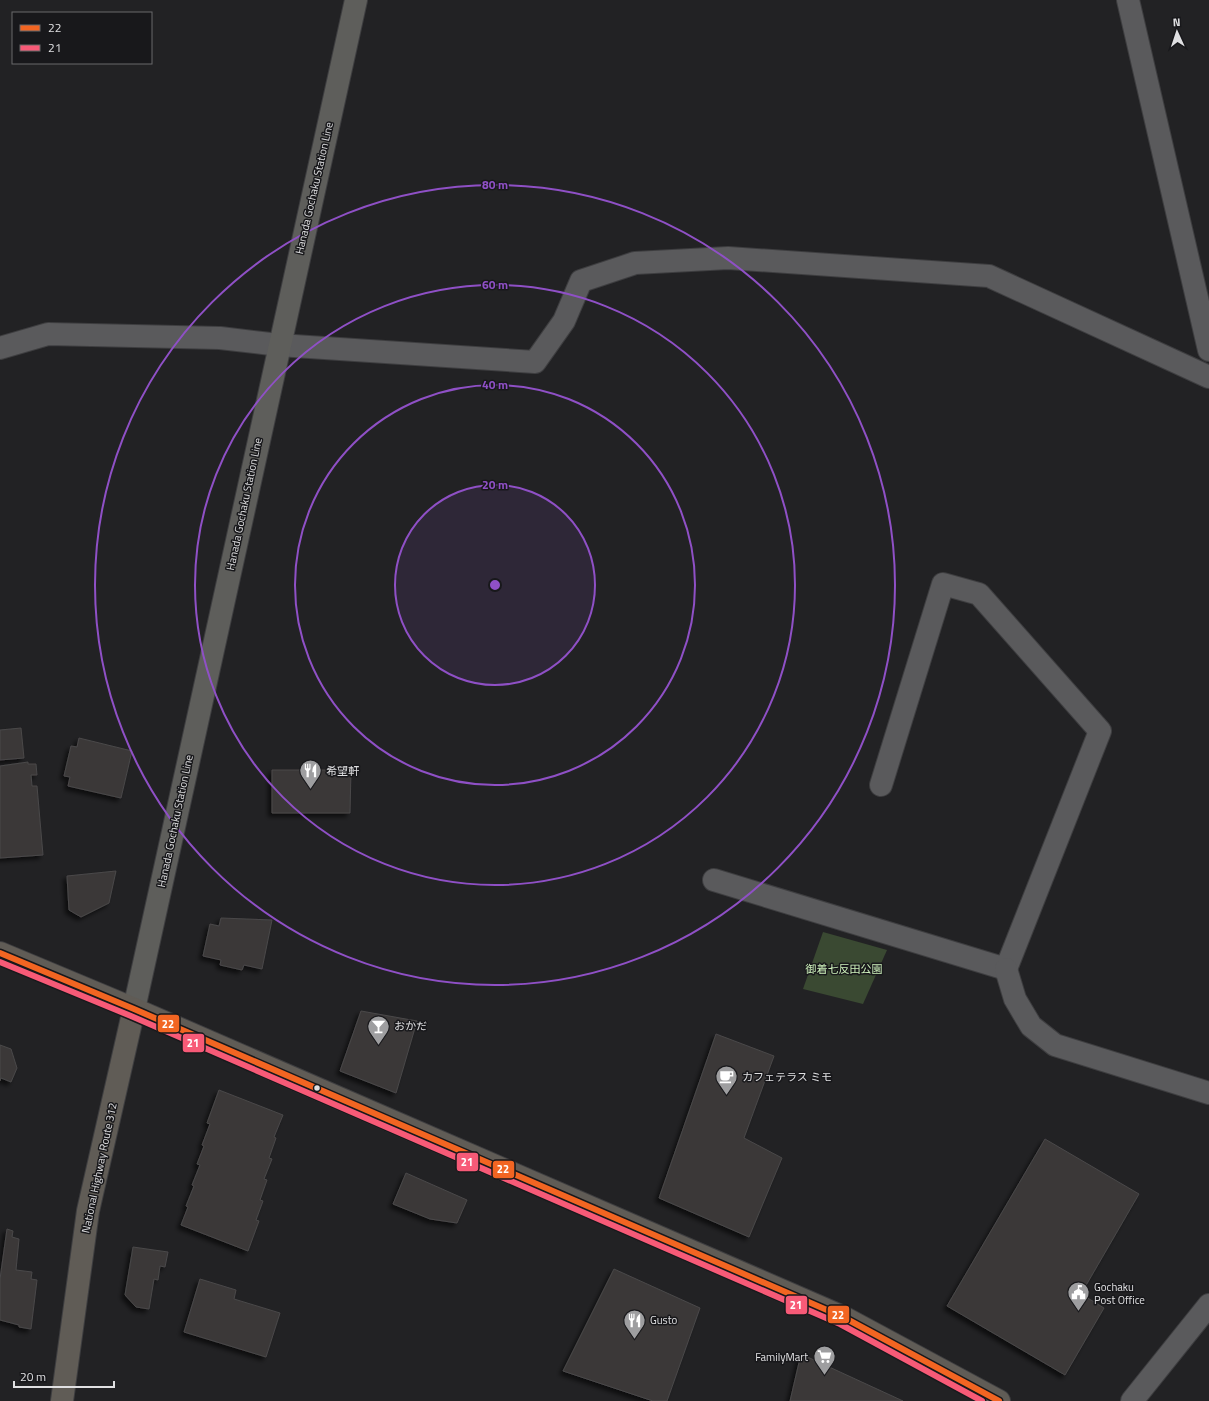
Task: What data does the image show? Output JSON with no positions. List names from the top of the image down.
{
  "streets": {
    "highway": ["National Highway Route 312"],
    "main road": ["Hanada Gochaku Station Line"]
  },
  "crossings": [
    ["Hanada Gochaku Station Line", "National Highway Route 312"]
  ],
  "parks": ["御着七反田公園"],
  "places": {
    "restaurant": ["希望軒", "Gusto"],
    "bar": ["おかだ"],
    "cafe": ["カフェテラス ミモ"],
    "public building": ["Gochaku Post Office"],
    "supermarket": ["FamilyMart"]
  },
  "lines": ["transit line 22", "transit line 21"],
  "legend": ["22", "21"],
  "scale_bar": "20 m",
  "north": "top",
  "rings": [
    "80 m",
    "60 m",
    "40 m",
    "20 m"
  ]
}
